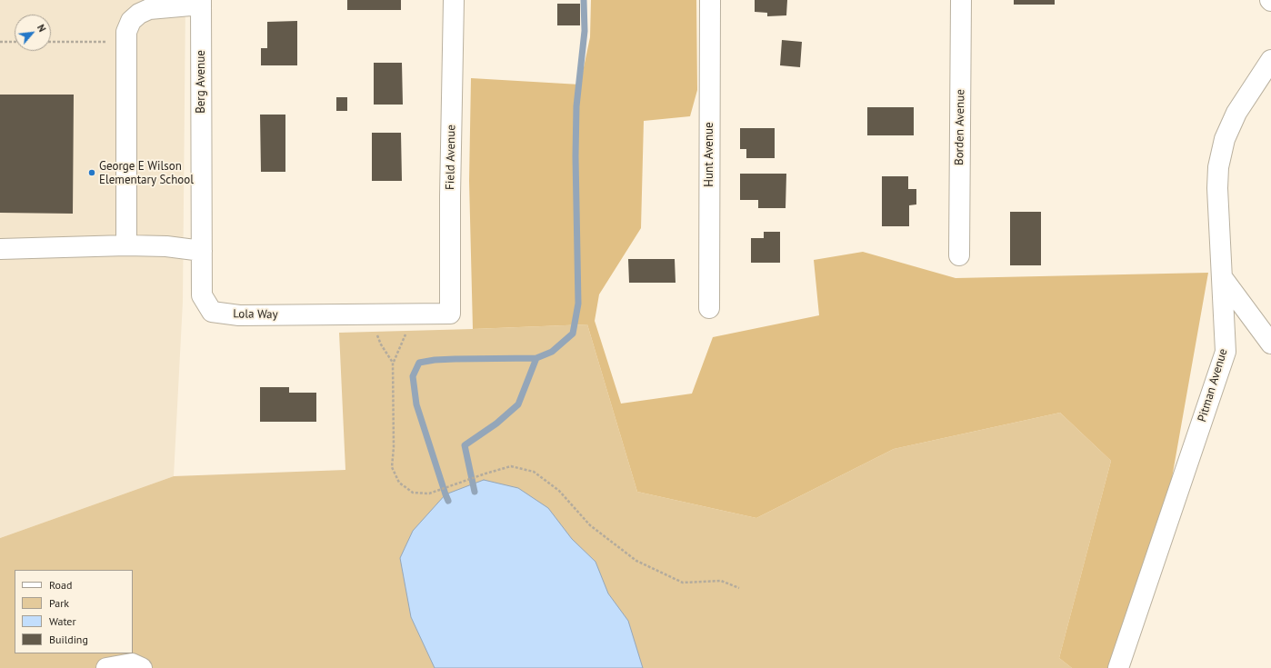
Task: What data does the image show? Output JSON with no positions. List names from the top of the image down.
{
  "streets": {
    "street": [
      "Berg Avenue",
      "Borden Avenue",
      "Hunt Avenue",
      "Field Avenue",
      "Lola Way",
      "Pitman Avenue"
    ]
  },
  "crossings": [
    ["Berg Avenue", "Lola Way"],
    ["Field Avenue", "Lola Way"]
  ],
  "places": ["George E Wilson Elementary School"],
  "legend": [
    "Road",
    "Park",
    "Water",
    "Building"
  ],
  "north": "top right"
}
